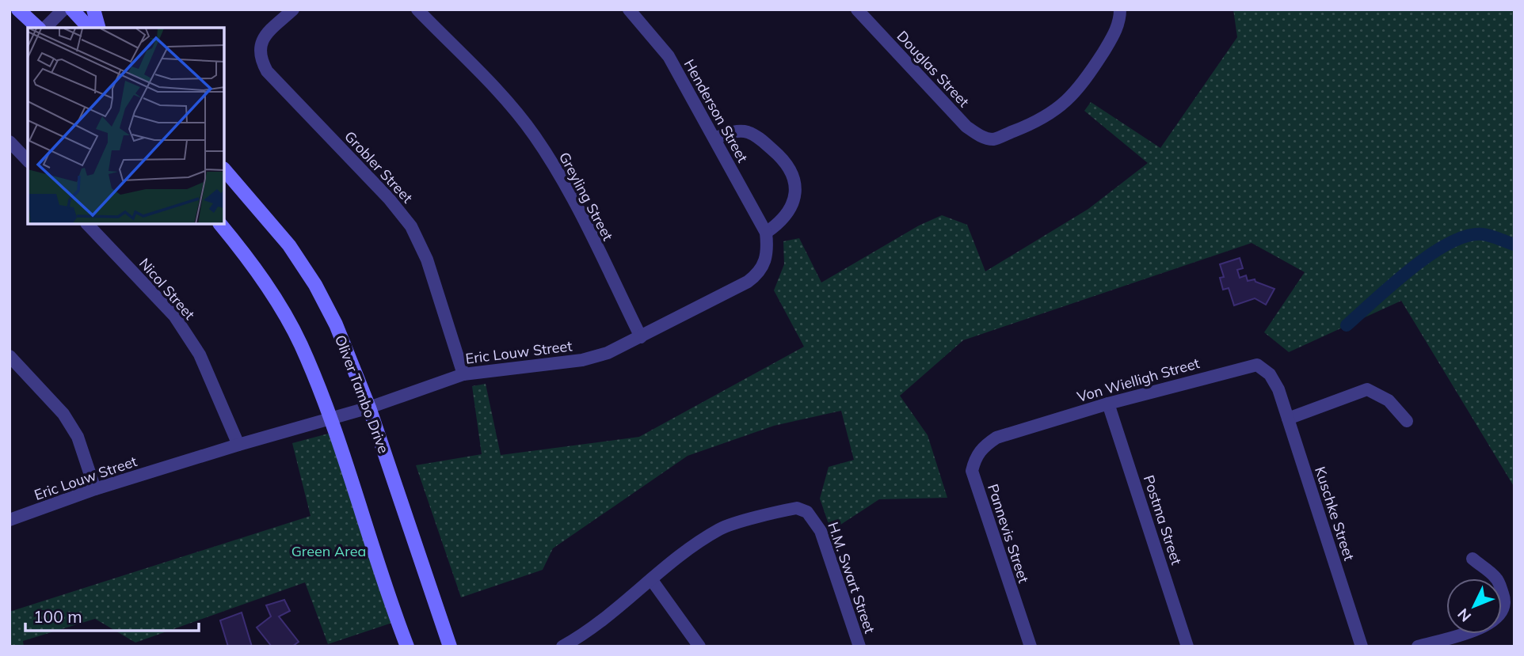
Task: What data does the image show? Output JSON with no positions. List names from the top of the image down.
{
  "streets": {
    "street": [
      "Douglas Street",
      "Henderson Street",
      "Grobler Street",
      "Greyling Street",
      "Nicol Street",
      "Eric Louw Street",
      "Von Wielligh Street",
      "Oliver Tambo Drive",
      "Kuschke Street",
      "Postma Street",
      "Pannevis Street",
      "H.M. Swart Street"
    ]
  },
  "crossings": [
    ["Henderson Street", "Eric Louw Street"],
    ["Grobler Street", "Eric Louw Street"],
    ["Greyling Street", "Eric Louw Street"],
    ["Nicol Street", "Eric Louw Street"],
    ["Eric Louw Street", "Oliver Tambo Drive"],
    ["Von Wielligh Street", "Kuschke Street"],
    ["Von Wielligh Street", "Postma Street"],
    ["Von Wielligh Street", "Pannevis Street"]
  ],
  "parks": ["Green Area"],
  "scale_bar": "100 m",
  "north": "bottom left"
}
